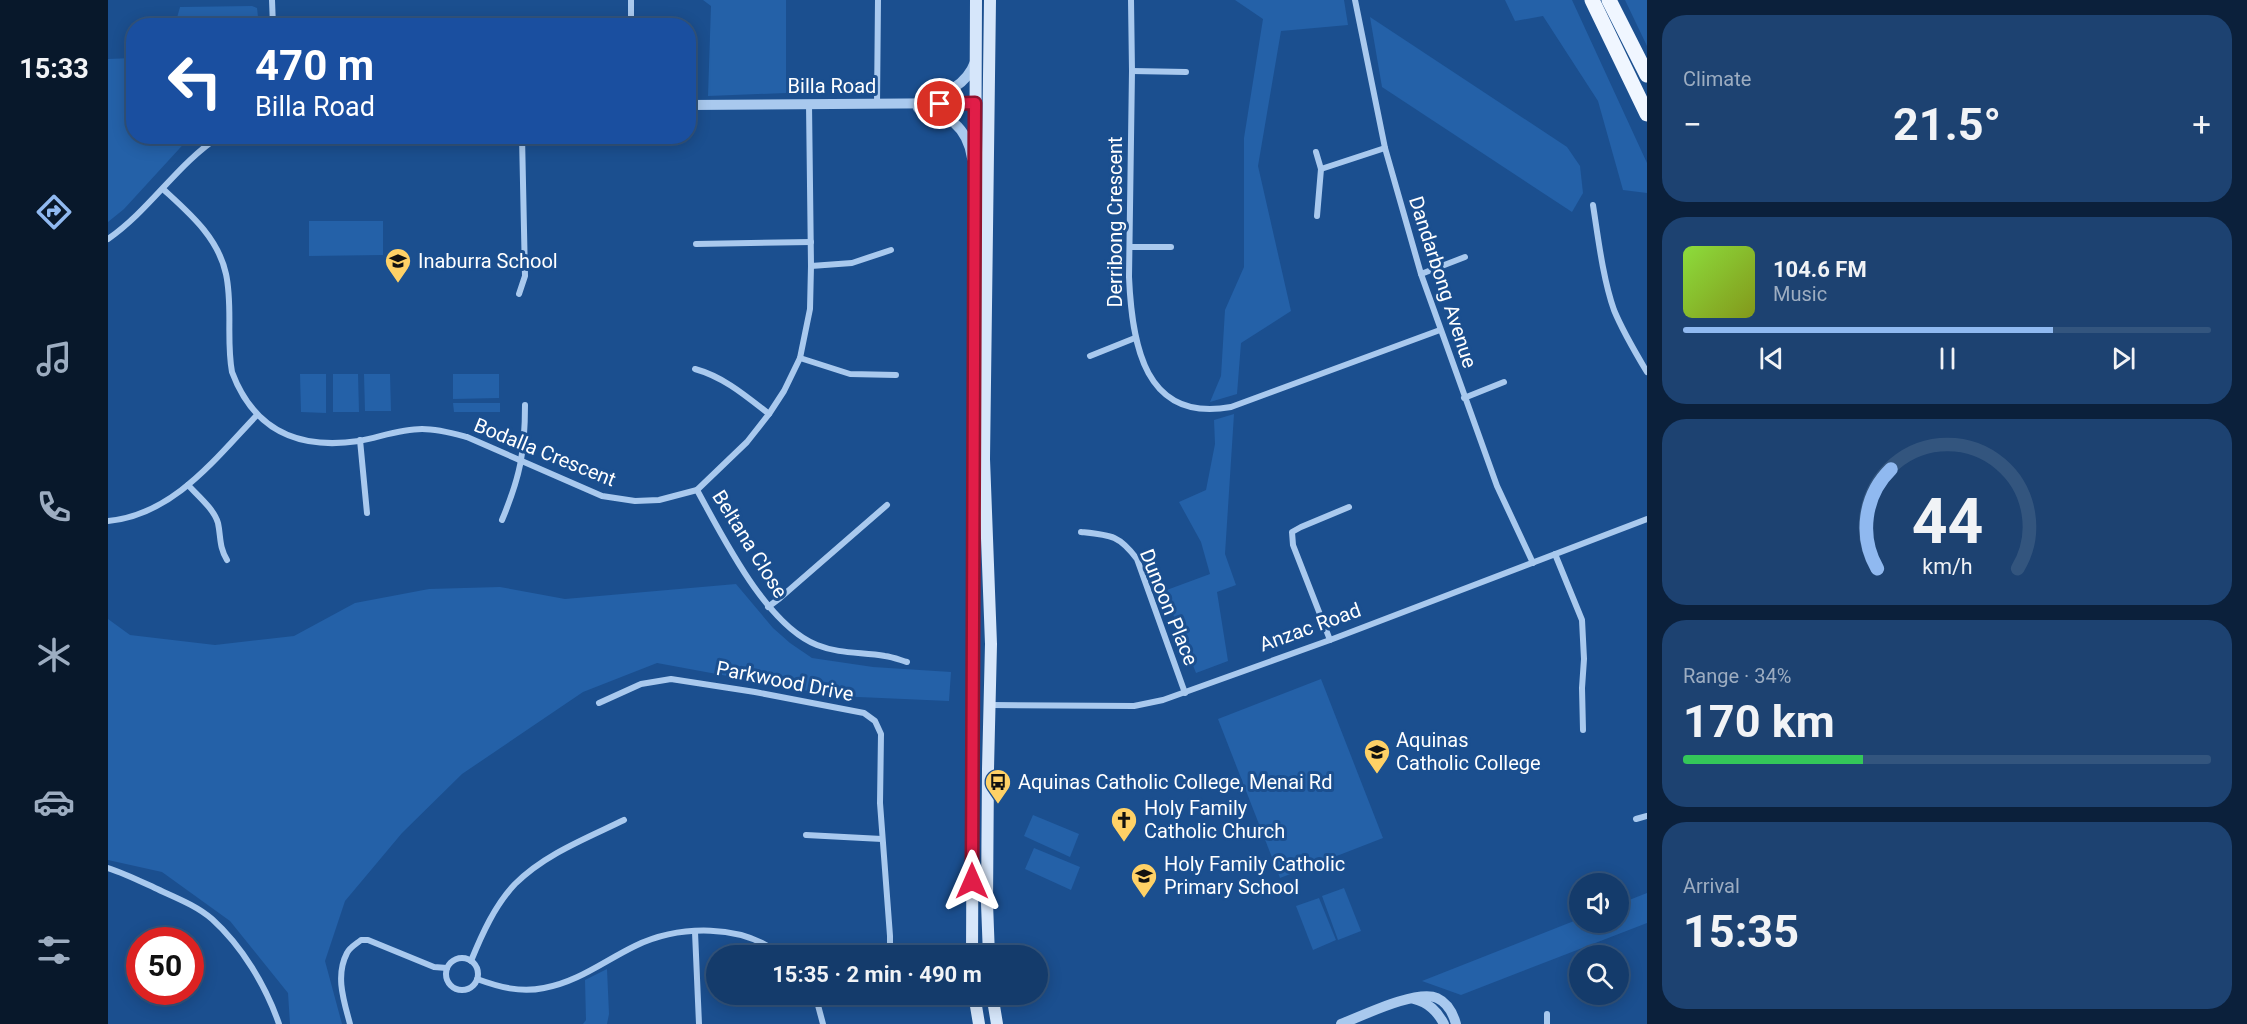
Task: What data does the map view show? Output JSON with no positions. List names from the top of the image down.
{
  "streets": {
    "main road": ["Anzac Road"],
    "street": [
      "Billa Road",
      "Derribong Crescent",
      "Dandarbong Avenue",
      "Bodalla Crescent",
      "Beltana Close",
      "Dunoon Place",
      "Parkwood Drive"
    ]
  },
  "crossings": [
    ["Billa Road", "Bodalla Crescent"],
    ["Derribong Crescent", "Dandarbong Avenue"],
    ["Dandarbong Avenue", "Anzac Road"],
    ["Bodalla Crescent", "Beltana Close"],
    ["Dunoon Place", "Anzac Road"]
  ],
  "places": {
    "school or university": ["Inaburra School", "Aquinas Catholic College", "Holy Family Catholic Primary School"],
    "bus stop": ["Aquinas Catholic College, Menai Rd"],
    "church": ["Holy Family Catholic Church"]
  },
  "page": {
    "tabs": "15:33",
    "tile": [
      "Climate",
      ["Range · 34%", "170 km"],
      ["Arrival", "15:35"]
    ],
    "turn": ["470 m", "Billa Road"],
    "heat": ["−", "21.5°", "+"],
    "song": ["104.6 FM", "Music"],
    "limit": "50",
    "trip": "15:35 · 2 min · 490 m",
    "gauge": ["44", "km/h"]
  }
}
